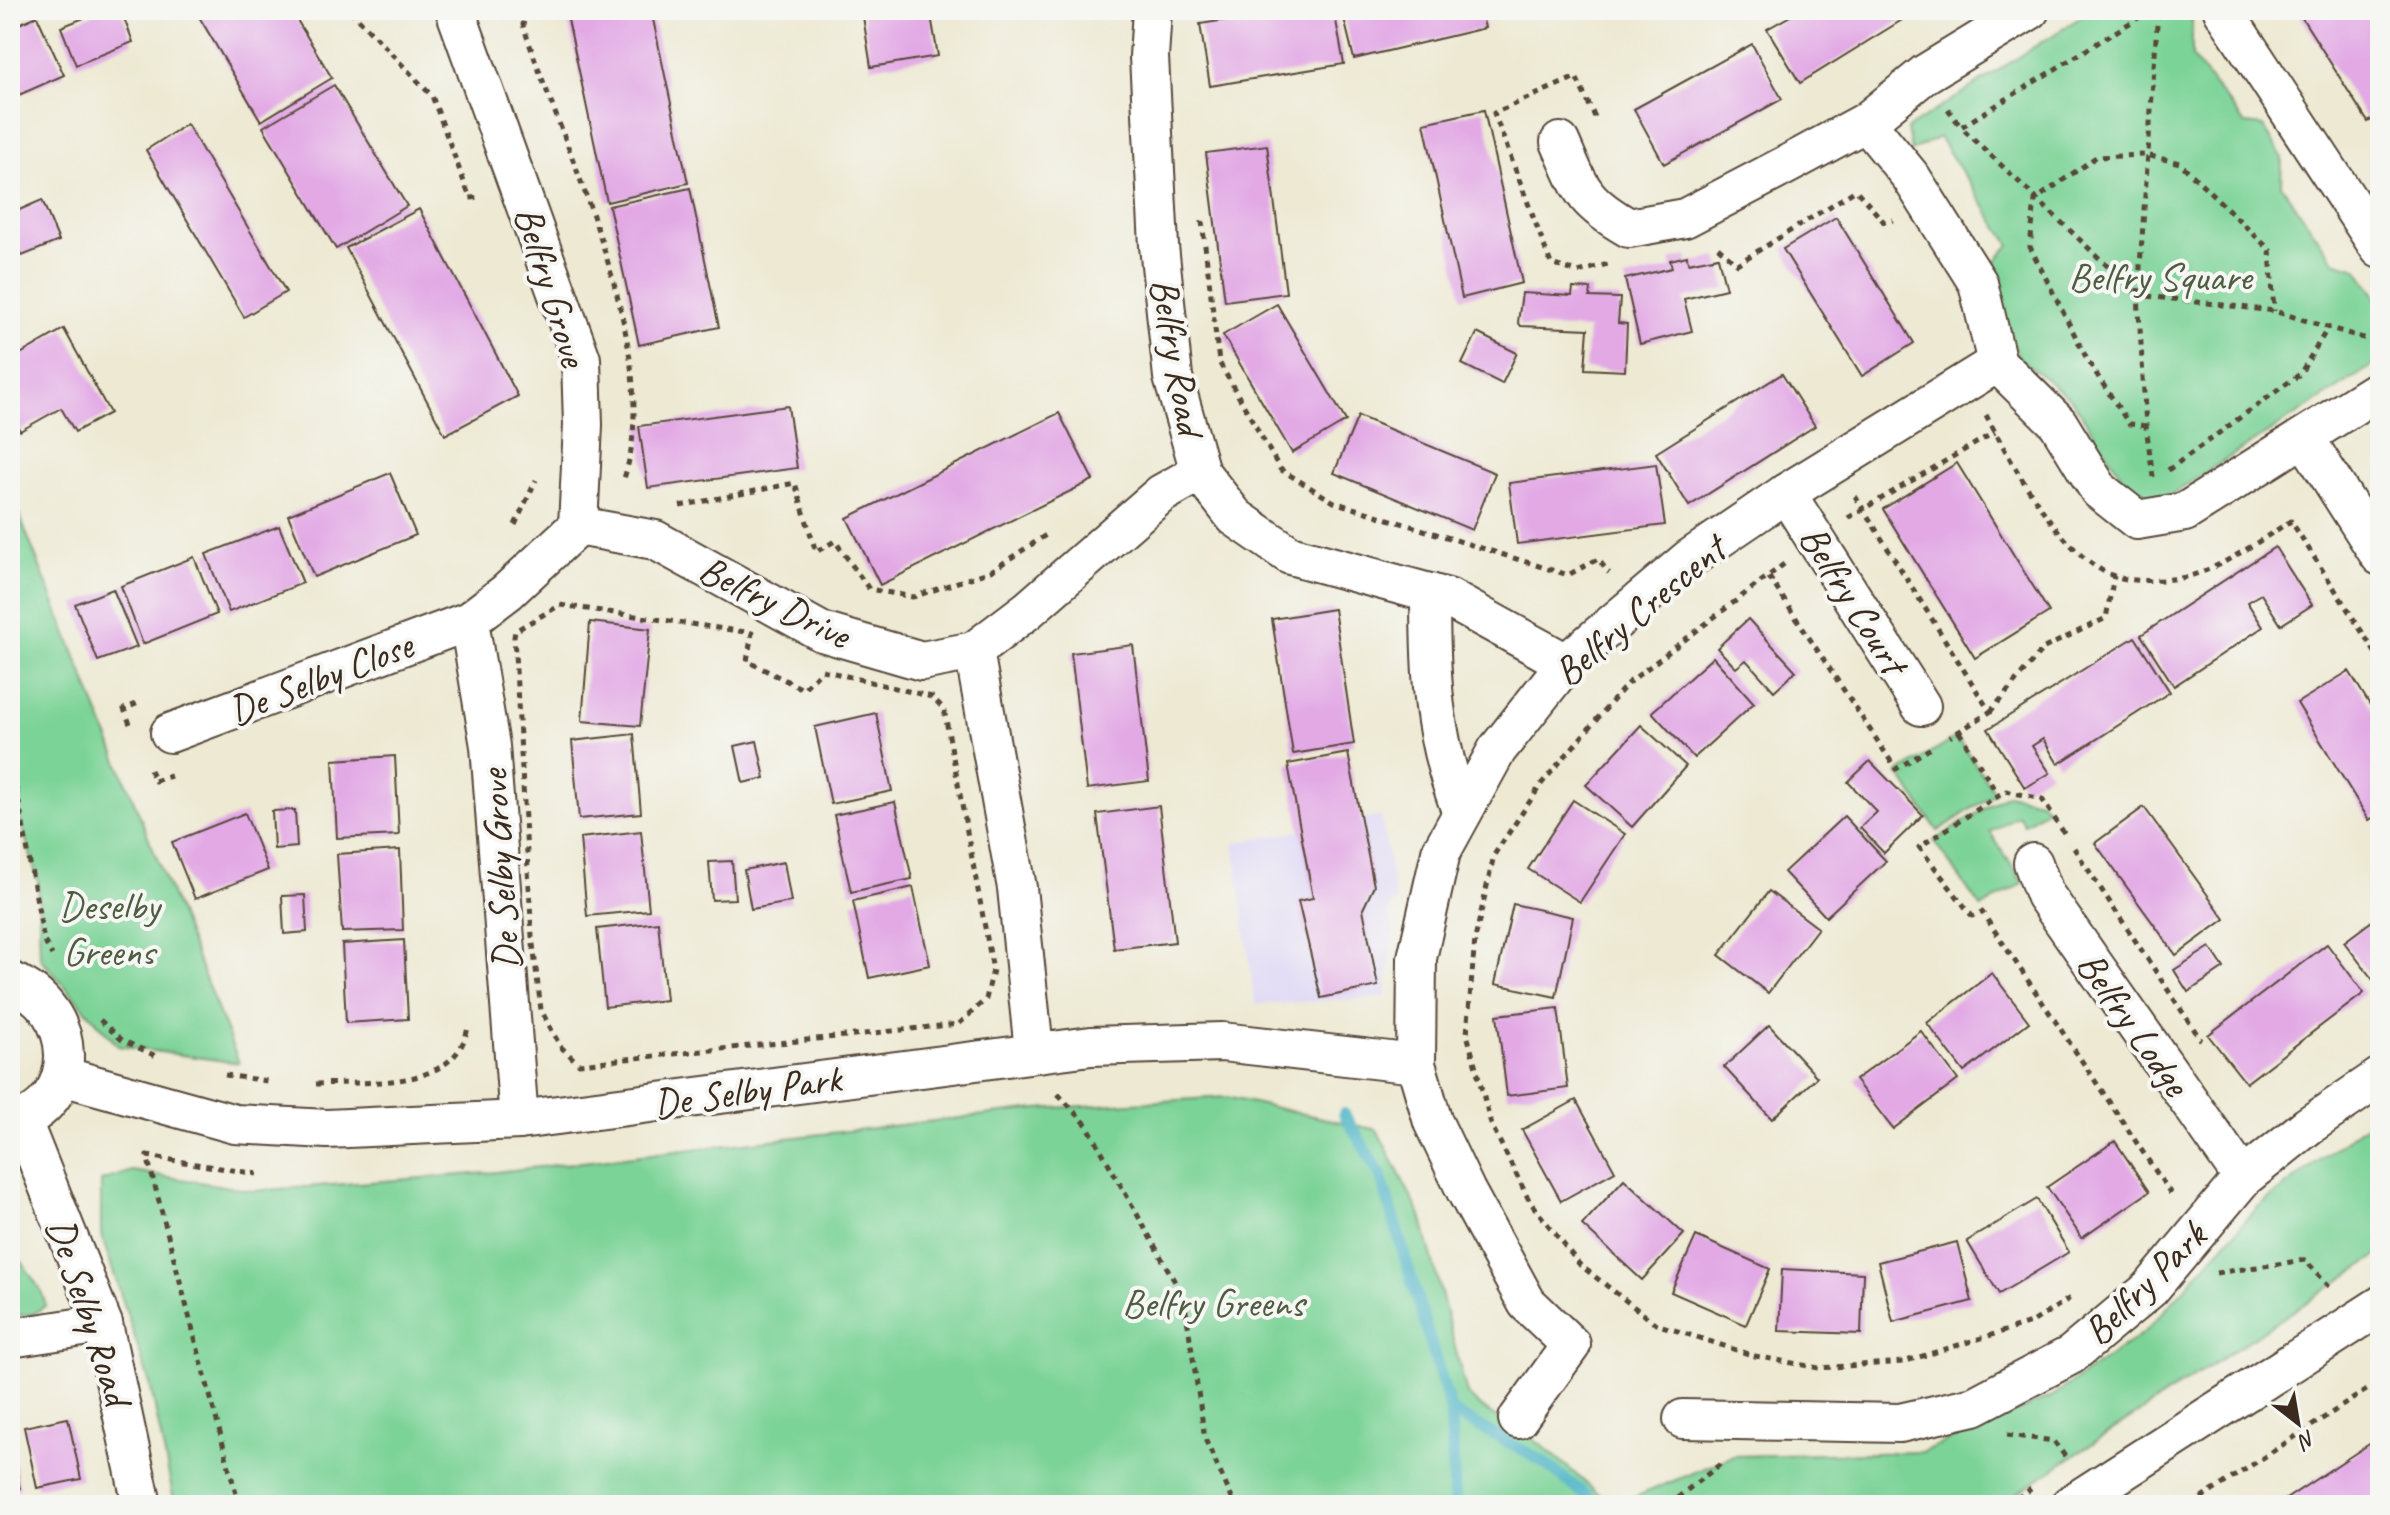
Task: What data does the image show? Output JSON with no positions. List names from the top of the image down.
{
  "streets": {
    "street": [
      "Belfry Grove",
      "Belfry Road",
      "Belfry Court",
      "Belfry Drive",
      "Belfry Crescent",
      "De Selby Close",
      "De Selby Grove",
      "Belfry Lodge",
      "De Selby Park",
      "Belfry Park",
      "De Selby Road"
    ]
  },
  "crossings": [
    ["Belfry Grove", "Belfry Drive"],
    ["Belfry Road", "Belfry Crescent"],
    ["Belfry Court", "Belfry Crescent"],
    ["De Selby Close", "De Selby Grove"],
    ["De Selby Grove", "De Selby Park"],
    ["Belfry Lodge", "Belfry Park"]
  ],
  "parks": ["Belfry Square", "Deselby Greens", "Belfry Greens"],
  "north": "bottom right"
}
